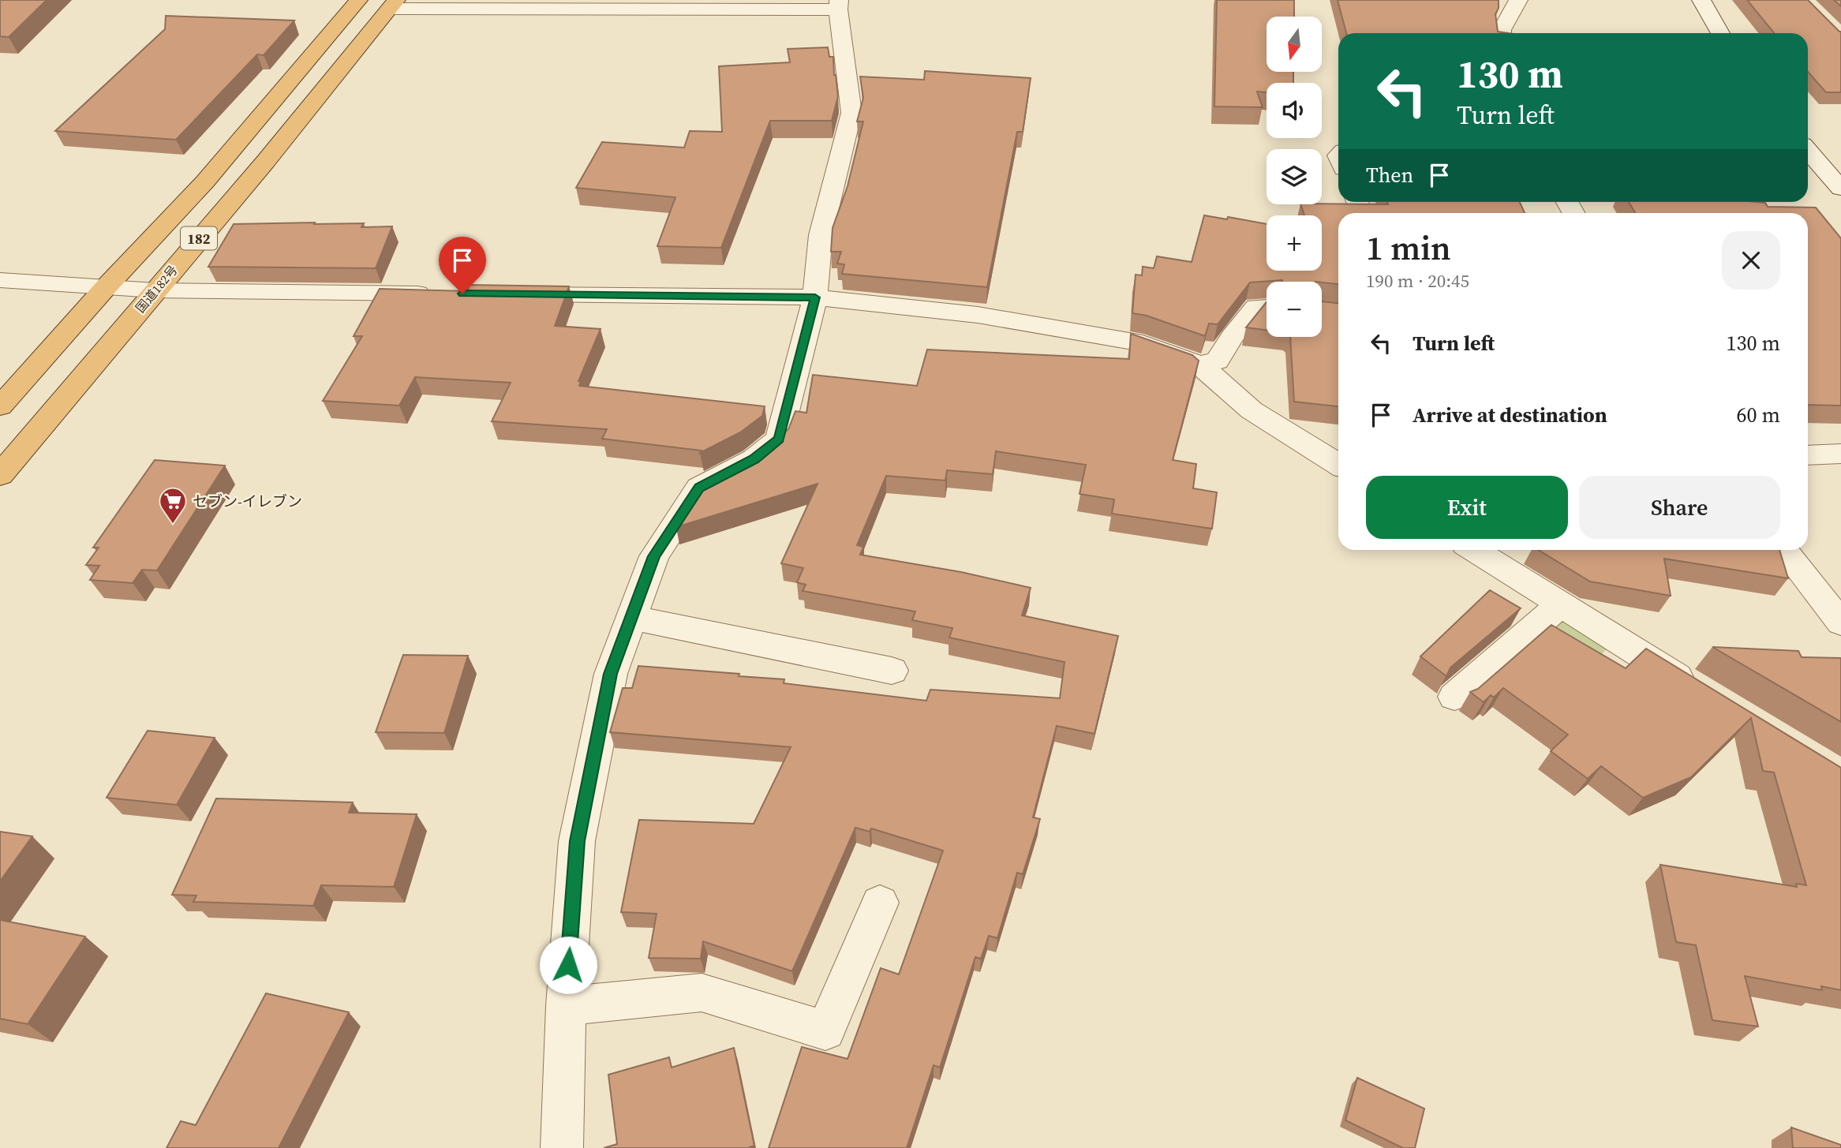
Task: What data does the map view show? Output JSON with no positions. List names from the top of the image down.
{
  "streets": {
    "highway": ["182", "国道182号"]
  },
  "places": {
    "supermarket": ["セブン-イレブン"]
  },
  "north": "bottom",
  "page": {
    "map_buttons": ["+", "−"],
    "turn": ["130 m", "Turn left"],
    "then": "Then",
    "heading": ["1 min", "190 m · 20:45"],
    "list": [
      {
        "name": "Turn left",
        "value": "130 m"
      },
      {
        "name": "Arrive at destination",
        "value": "60 m"
      }
    ],
    "buttons": ["Exit", "Share"]
  }
}
